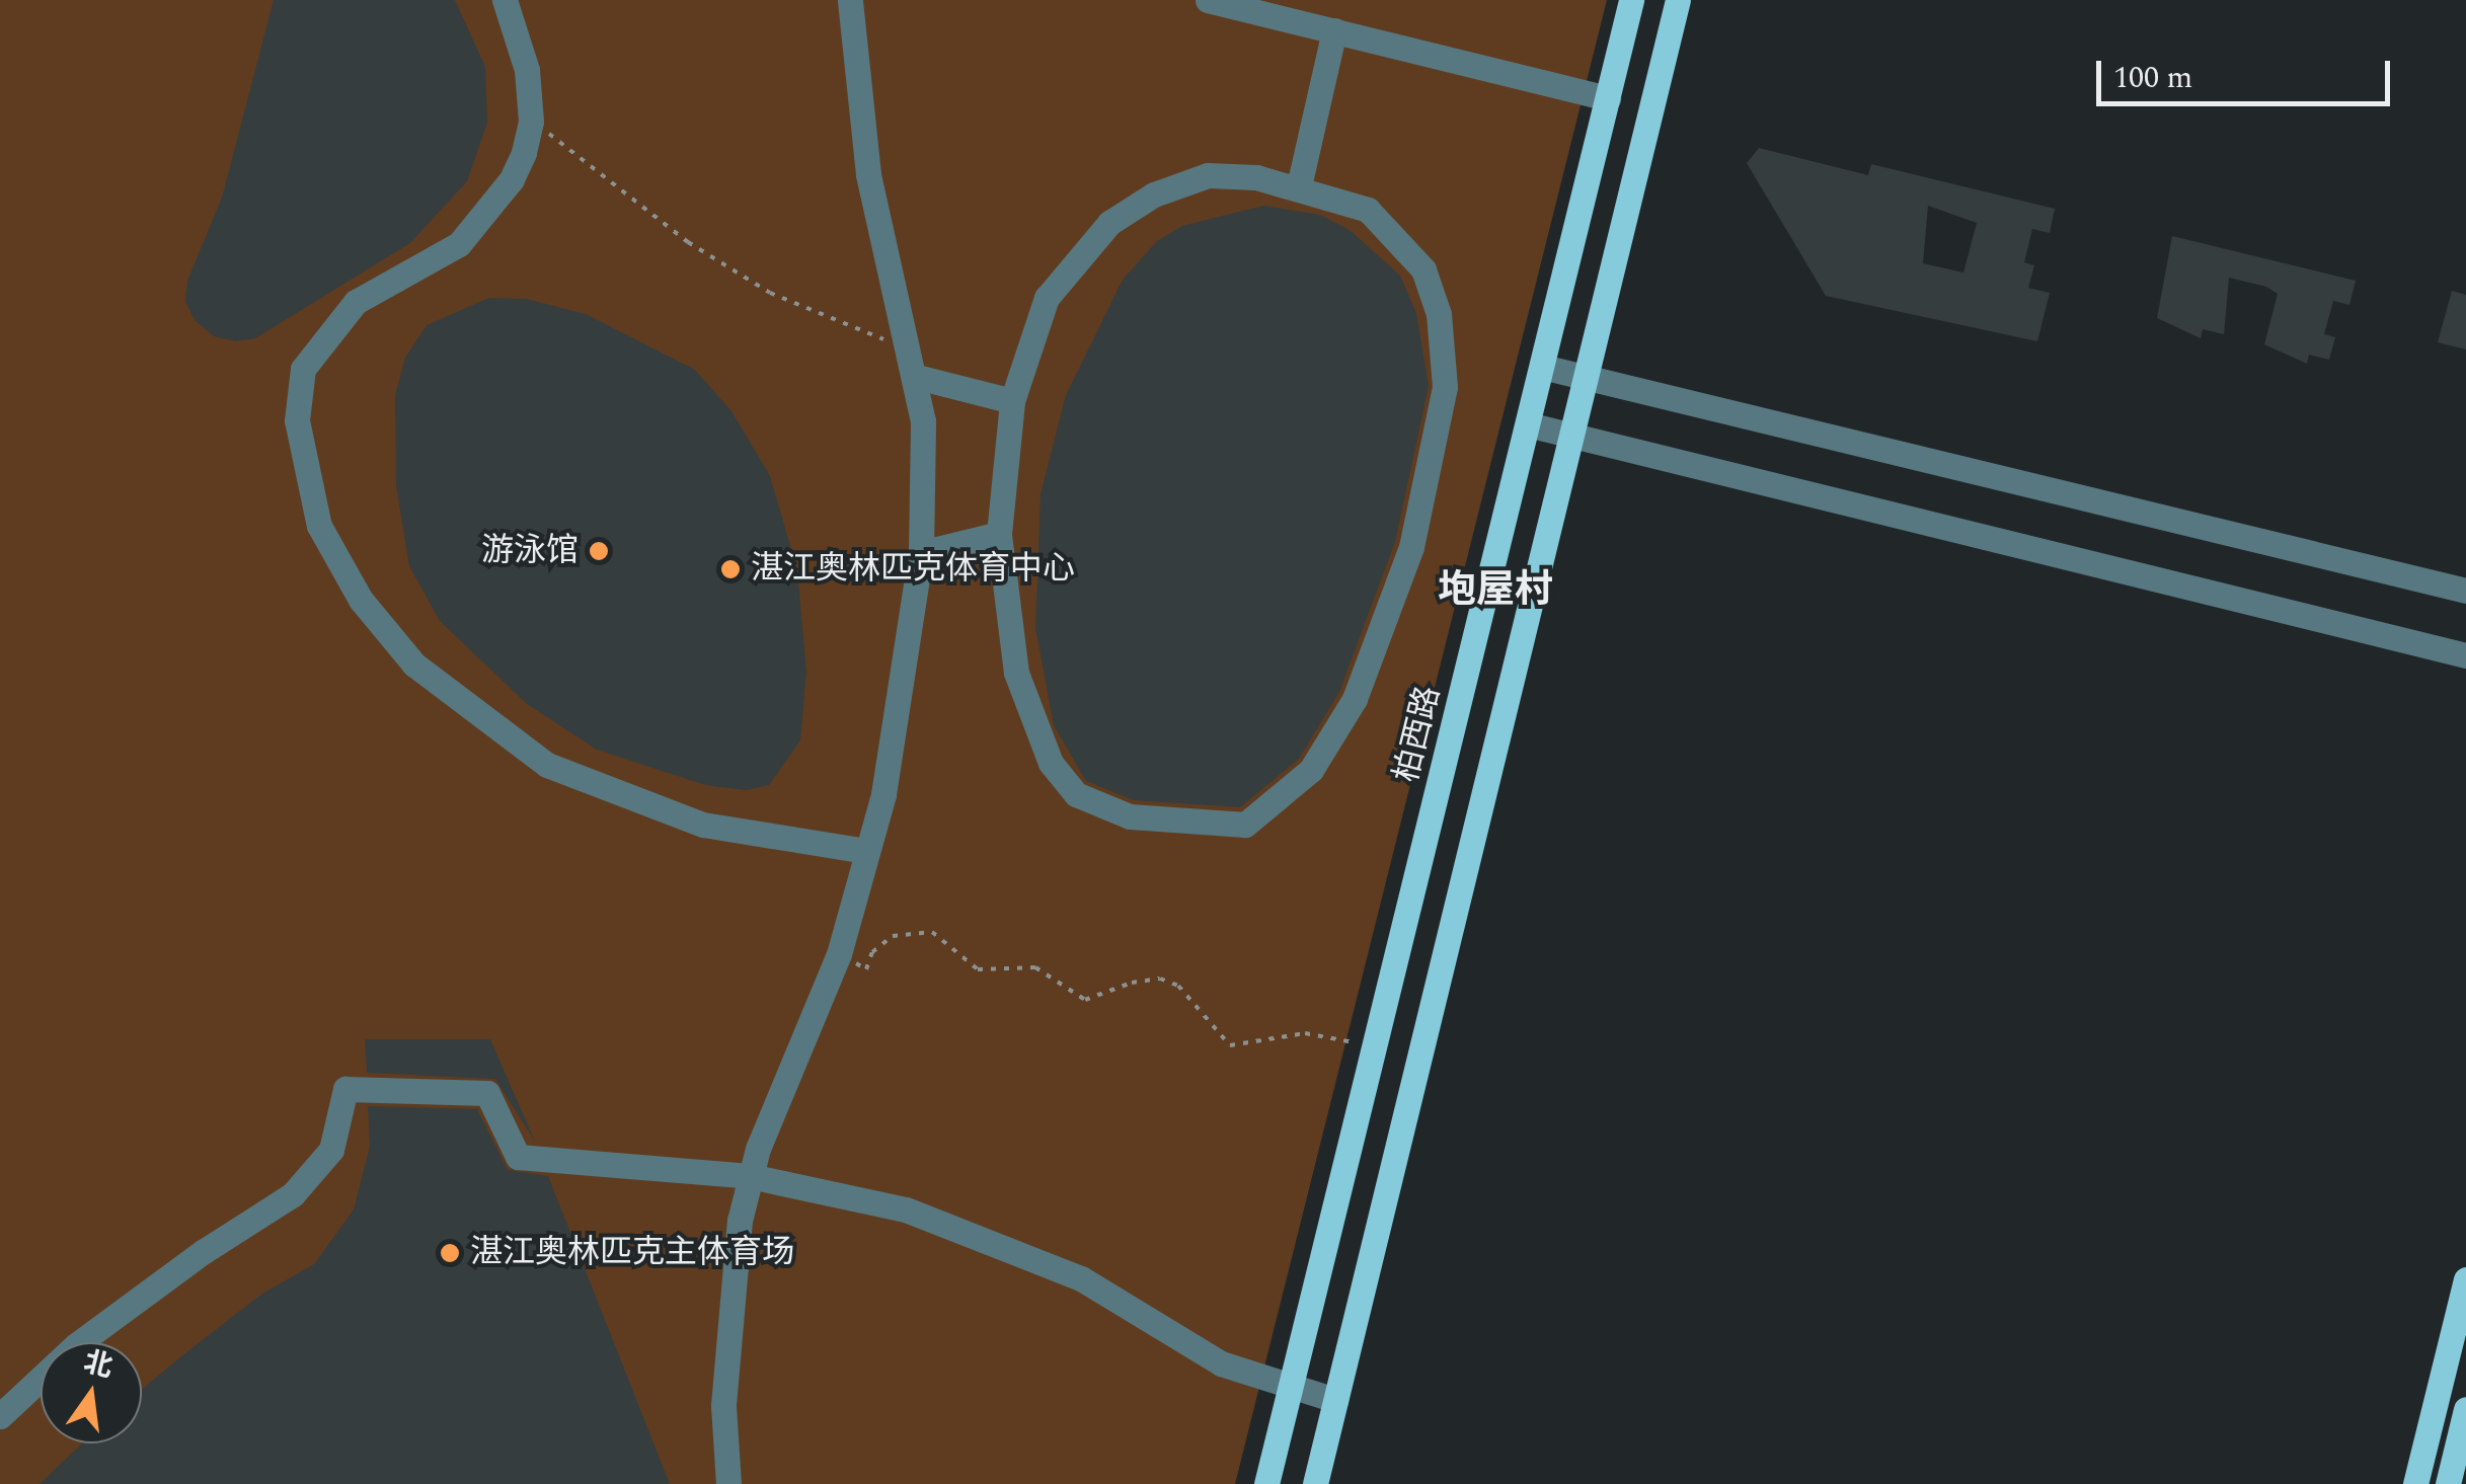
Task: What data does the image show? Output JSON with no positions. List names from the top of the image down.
{
  "streets": {
    "main road": ["柏西路"]
  },
  "districts": ["垉屋村"],
  "places": ["游泳馆", "湛江奥林匹克体育中心", "湛江奥林匹克主体育场"],
  "scale_bar": "100 m",
  "north": "top"
}
